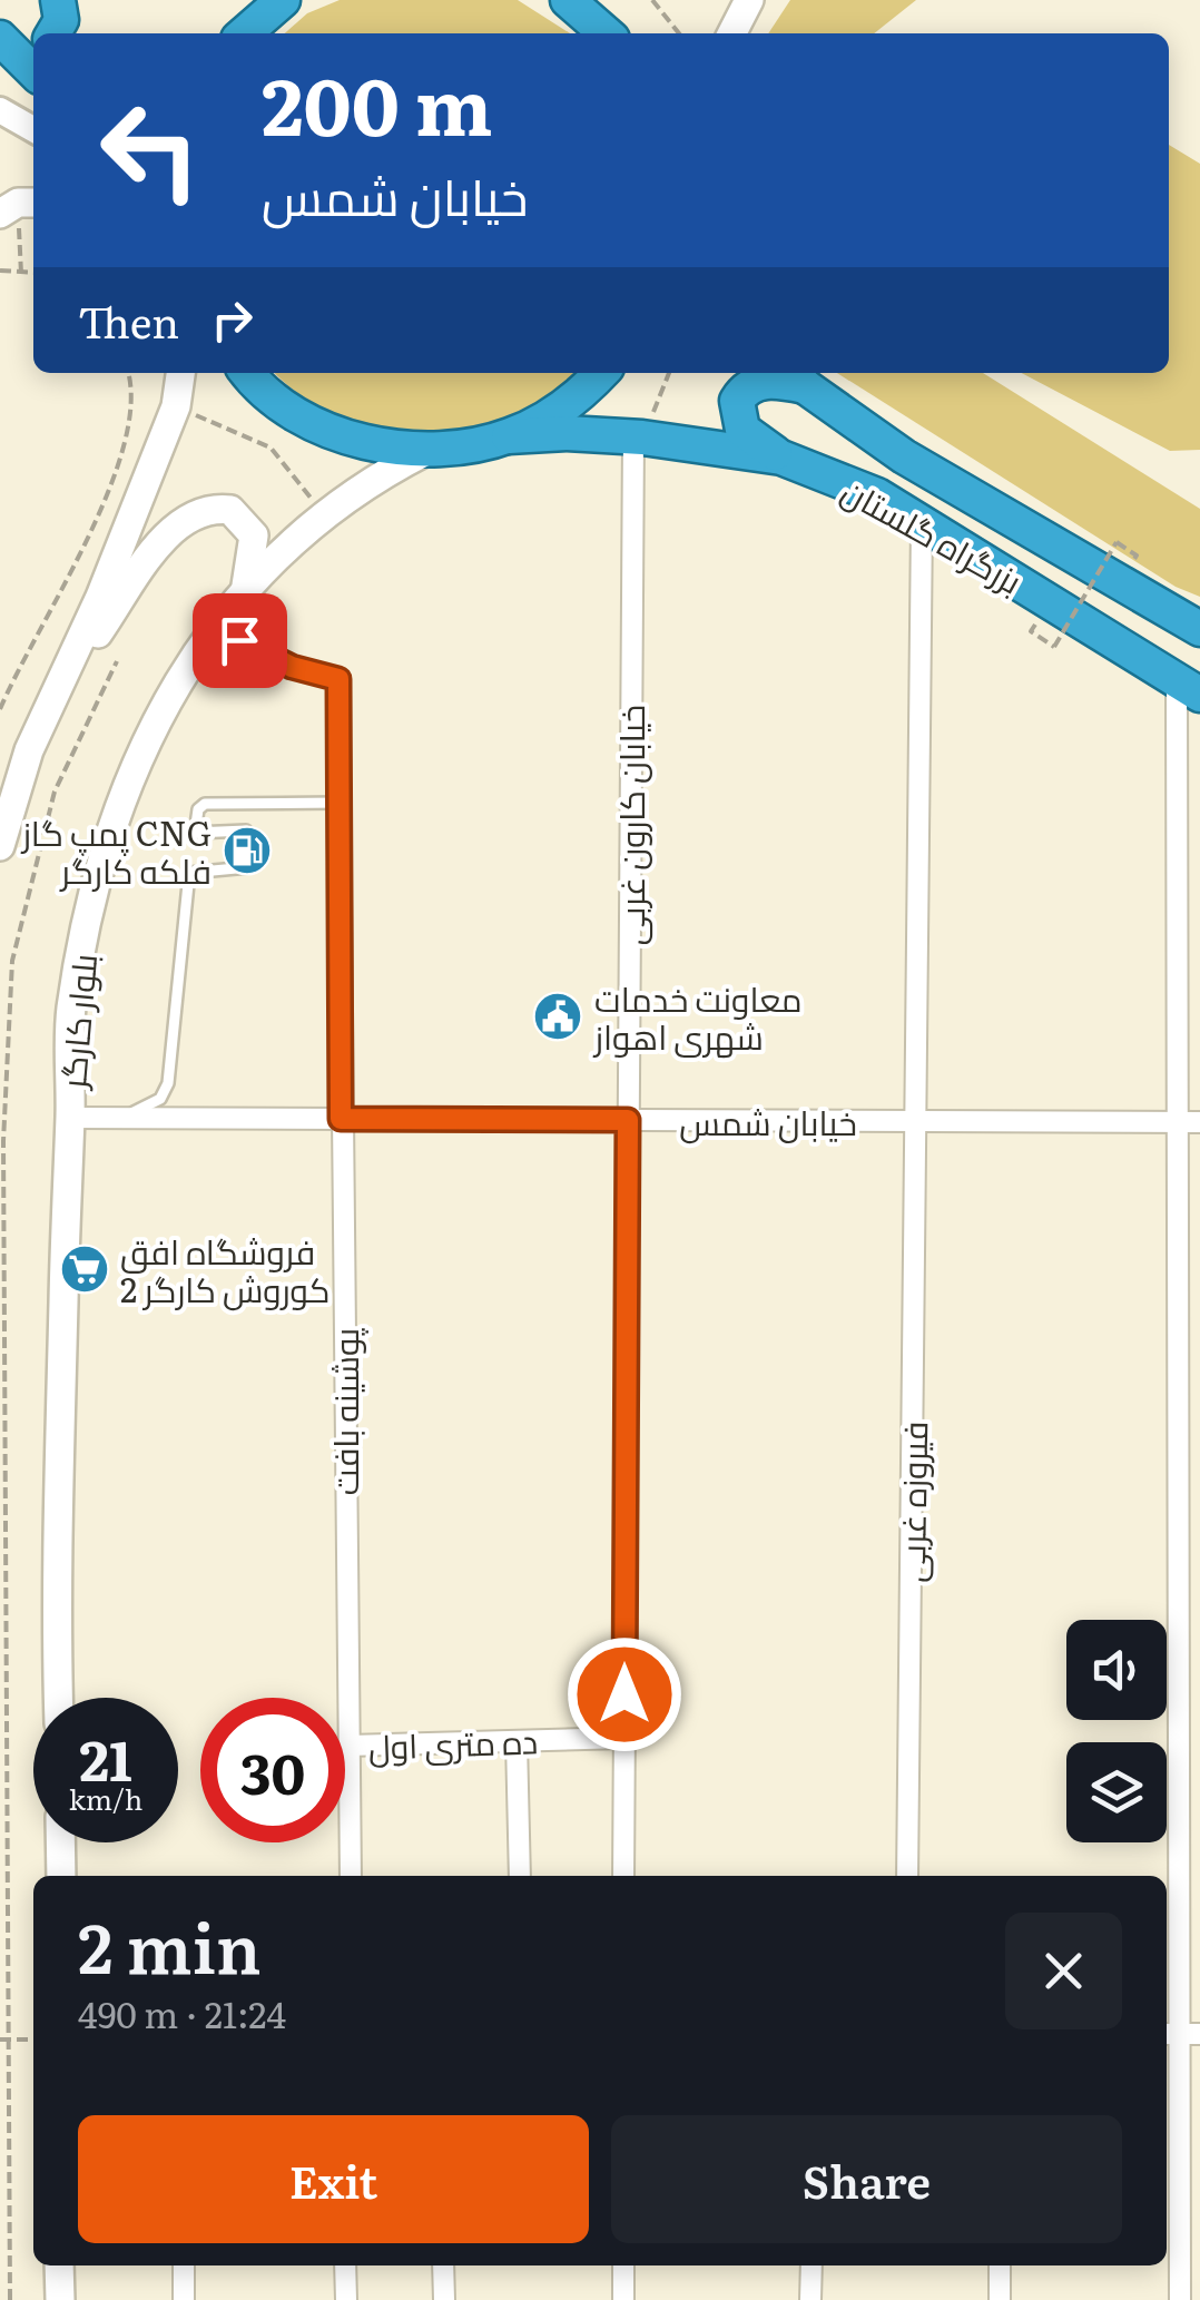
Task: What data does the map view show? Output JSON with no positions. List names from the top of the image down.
{
  "streets": {
    "highway": ["بزرگراه گلستان"],
    "main road": ["بلوار کارگر"],
    "street": [
      "خیابان کارون غربی",
      "خیابان شمس",
      "پوشینه بافت",
      "فیروزه غربی",
      "ده متری اول"
    ]
  },
  "crossings": [
    ["بزرگراه گلستان", "خیابان کارون غربی"],
    ["بزرگراه گلستان", "فیروزه غربی"],
    ["خیابان کارون غربی", "خیابان شمس"],
    ["خیابان کارون غربی", "ده متری اول"],
    ["بلوار کارگر", "خیابان شمس"],
    ["بلوار کارگر", "پوشینه بافت"],
    ["خیابان شمس", "پوشینه بافت"],
    ["خیابان شمس", "فیروزه غربی"],
    ["پوشینه بافت", "ده متری اول"]
  ],
  "places": {
    "fuel station": ["پمپ گاز CNG فلکه کارگر"],
    "public building": ["معاونت خدمات شهری اهواز"],
    "supermarket": ["فروشگاه افق کوروش کارگر 2"]
  },
  "page": {
    "turn": ["200 m", "خیابان شمس"],
    "then": "Then",
    "speed": "21 km/h",
    "limit": "30",
    "heading": ["2 min", "490 m · 21:24"],
    "buttons": ["Exit", "Share"]
  }
}
